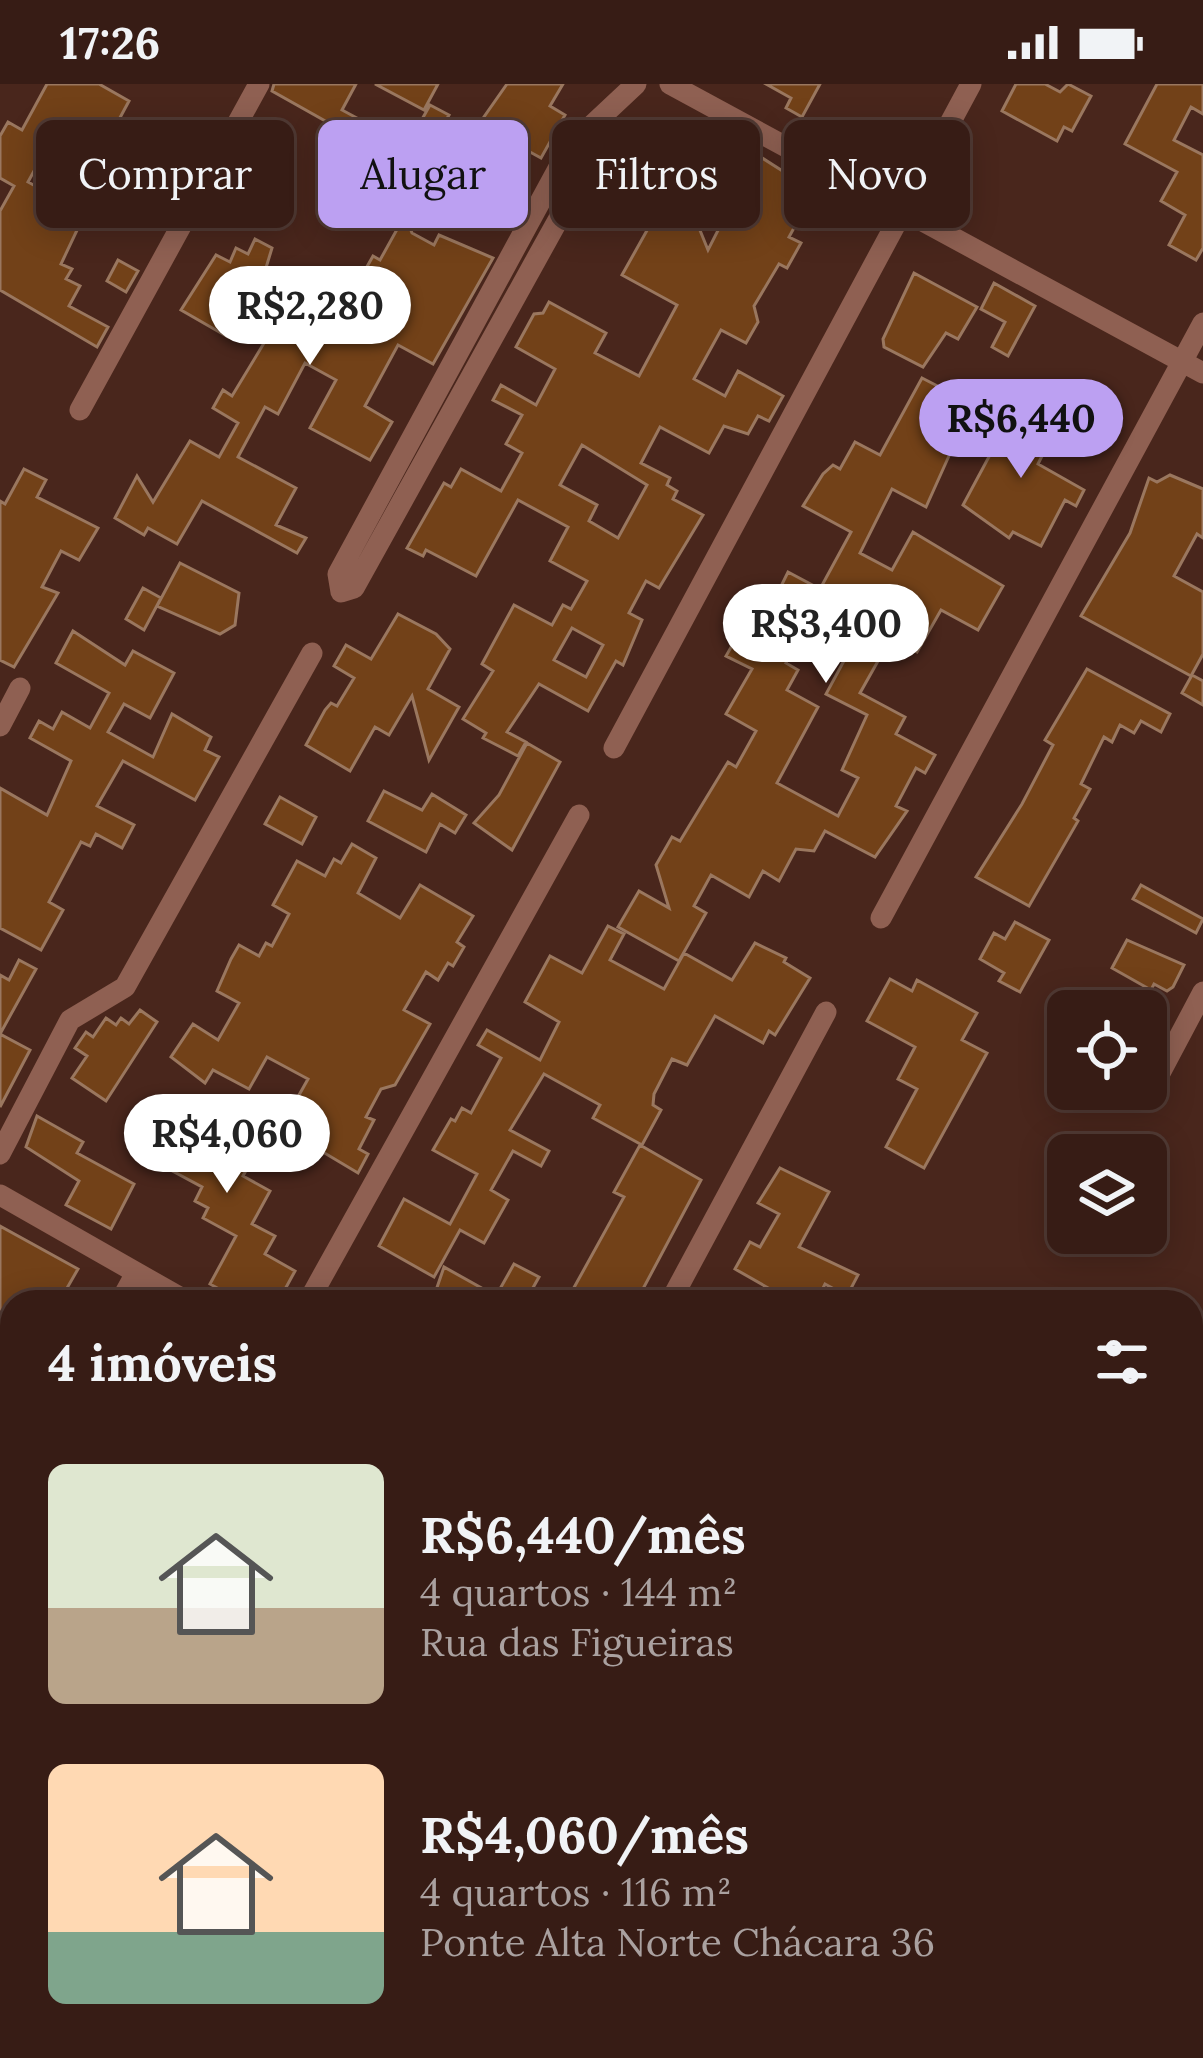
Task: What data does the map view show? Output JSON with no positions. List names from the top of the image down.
{
  "page": {
    "status": "17:26",
    "chip": [
      "Comprar",
      "Alugar",
      "Filtros",
      "Novo"
    ],
    "price": [
      "R$2,280",
      "R$6,440",
      "R$3,400",
      "R$4,060"
    ],
    "heading": "4 imóveis",
    "list": [
      {
        "name": "R$6,440/mês",
        "note": "4 quartos · 144 m² · Rua das Figueiras"
      },
      {
        "name": "R$4,060/mês",
        "note": "4 quartos · 116 m² · Ponte Alta Norte Chácara 36"
      }
    ]
  }
}
